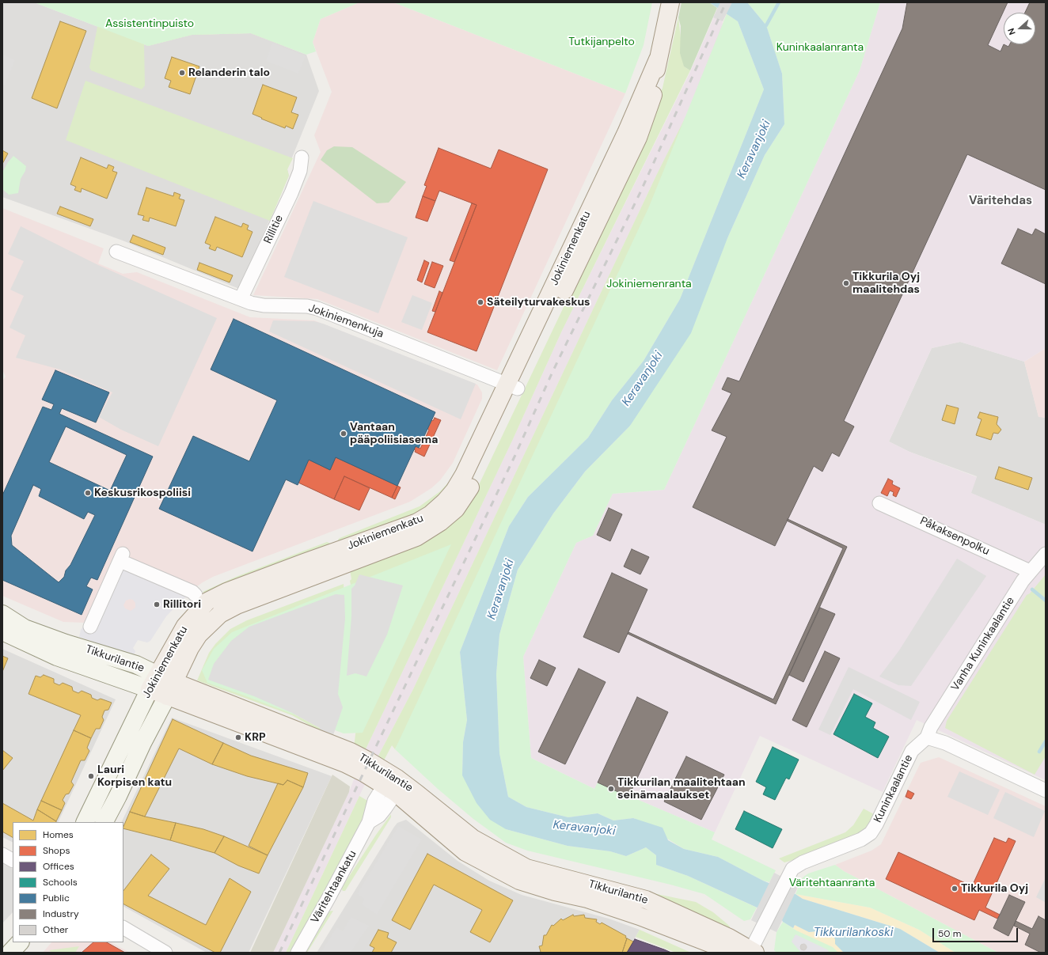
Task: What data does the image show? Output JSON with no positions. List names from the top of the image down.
{
  "streets": {
    "main road": ["Jokiniemenkatu", "Tikkurilantie"],
    "street": [
      "Rillitie",
      "Jokiniemenkuja",
      "Påkaksenpolku",
      "Vanha Kuninkaalantie",
      "Kuninkaalantie",
      "Väritehtaankatu"
    ]
  },
  "crossings": [
    ["Rillitie", "Jokiniemenkuja"],
    ["Jokiniemenkatu", "Jokiniemenkuja"],
    ["Jokiniemenkatu", "Tikkurilantie"],
    ["Påkaksenpolku", "Vanha Kuninkaalantie"],
    ["Vanha Kuninkaalantie", "Kuninkaalantie"],
    ["Tikkurilantie", "Kuninkaalantie"],
    ["Tikkurilantie", "Väritehtaankatu"]
  ],
  "districts": ["Väritehdas"],
  "water": ["Keravanjoki", "Tikkurilankoski"],
  "parks": [
    "Assistentinpuisto",
    "Tutkijanpelto",
    "Kuninkaalanranta",
    "Jokiniemenranta",
    "Väritehtaanranta"
  ],
  "places": [
    "Relanderin talo",
    "Tikkurila Oyj maalitehdas",
    "Säteilyturvakeskus",
    "Vantaan pääpoliisiasema",
    "Keskusrikospoliisi",
    "Rillitori",
    "KRP",
    "Lauri Korpisen katu",
    "Tikkurilan maalitehtaan seinämaalaukset",
    "Tikkurila Oyj"
  ],
  "legend": [
    "Homes",
    "Shops",
    "Offices",
    "Schools",
    "Public",
    "Industry",
    "Other"
  ],
  "scale_bar": "50 m",
  "north": "left"
}
